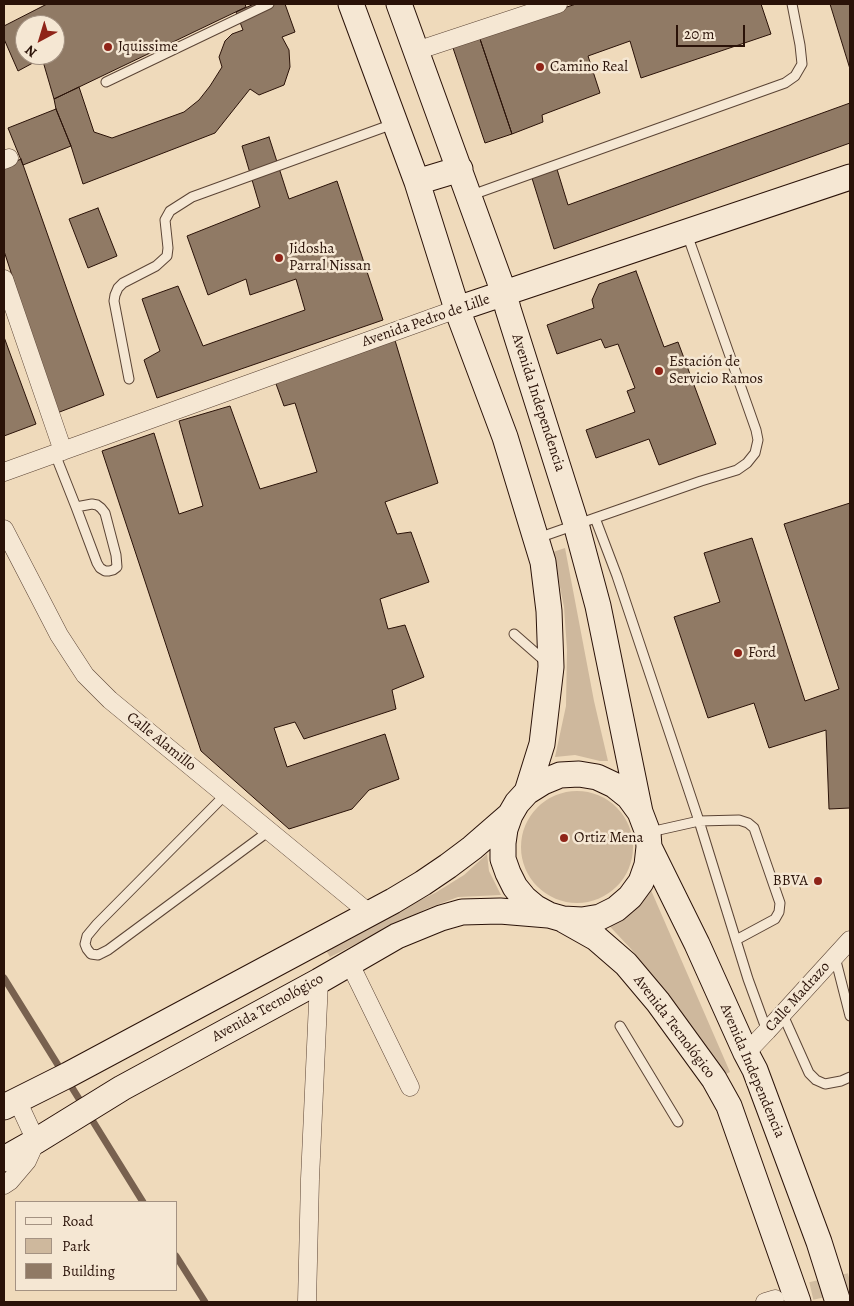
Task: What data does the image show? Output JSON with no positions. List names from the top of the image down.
{
  "streets": {
    "main road": ["Avenida Pedro de Lille", "Avenida Independencia", "Avenida Tecnológico"],
    "street": ["Calle Alamillo", "Calle Madrazo"]
  },
  "crossings": [
    ["Avenida Pedro de Lille", "Avenida Independencia"],
    ["Avenida Independencia", "Calle Madrazo"],
    ["Avenida Independencia", "Avenida Tecnológico"]
  ],
  "places": [
    "Jquissime",
    "Camino Real",
    "Jidosha Parral Nissan",
    "Estación de Servicio Ramos",
    "Ford",
    "Ortiz Mena",
    "BBVA"
  ],
  "legend": ["Road", "Park", "Building"],
  "scale_bar": "20 m",
  "north": "bottom left"
}
